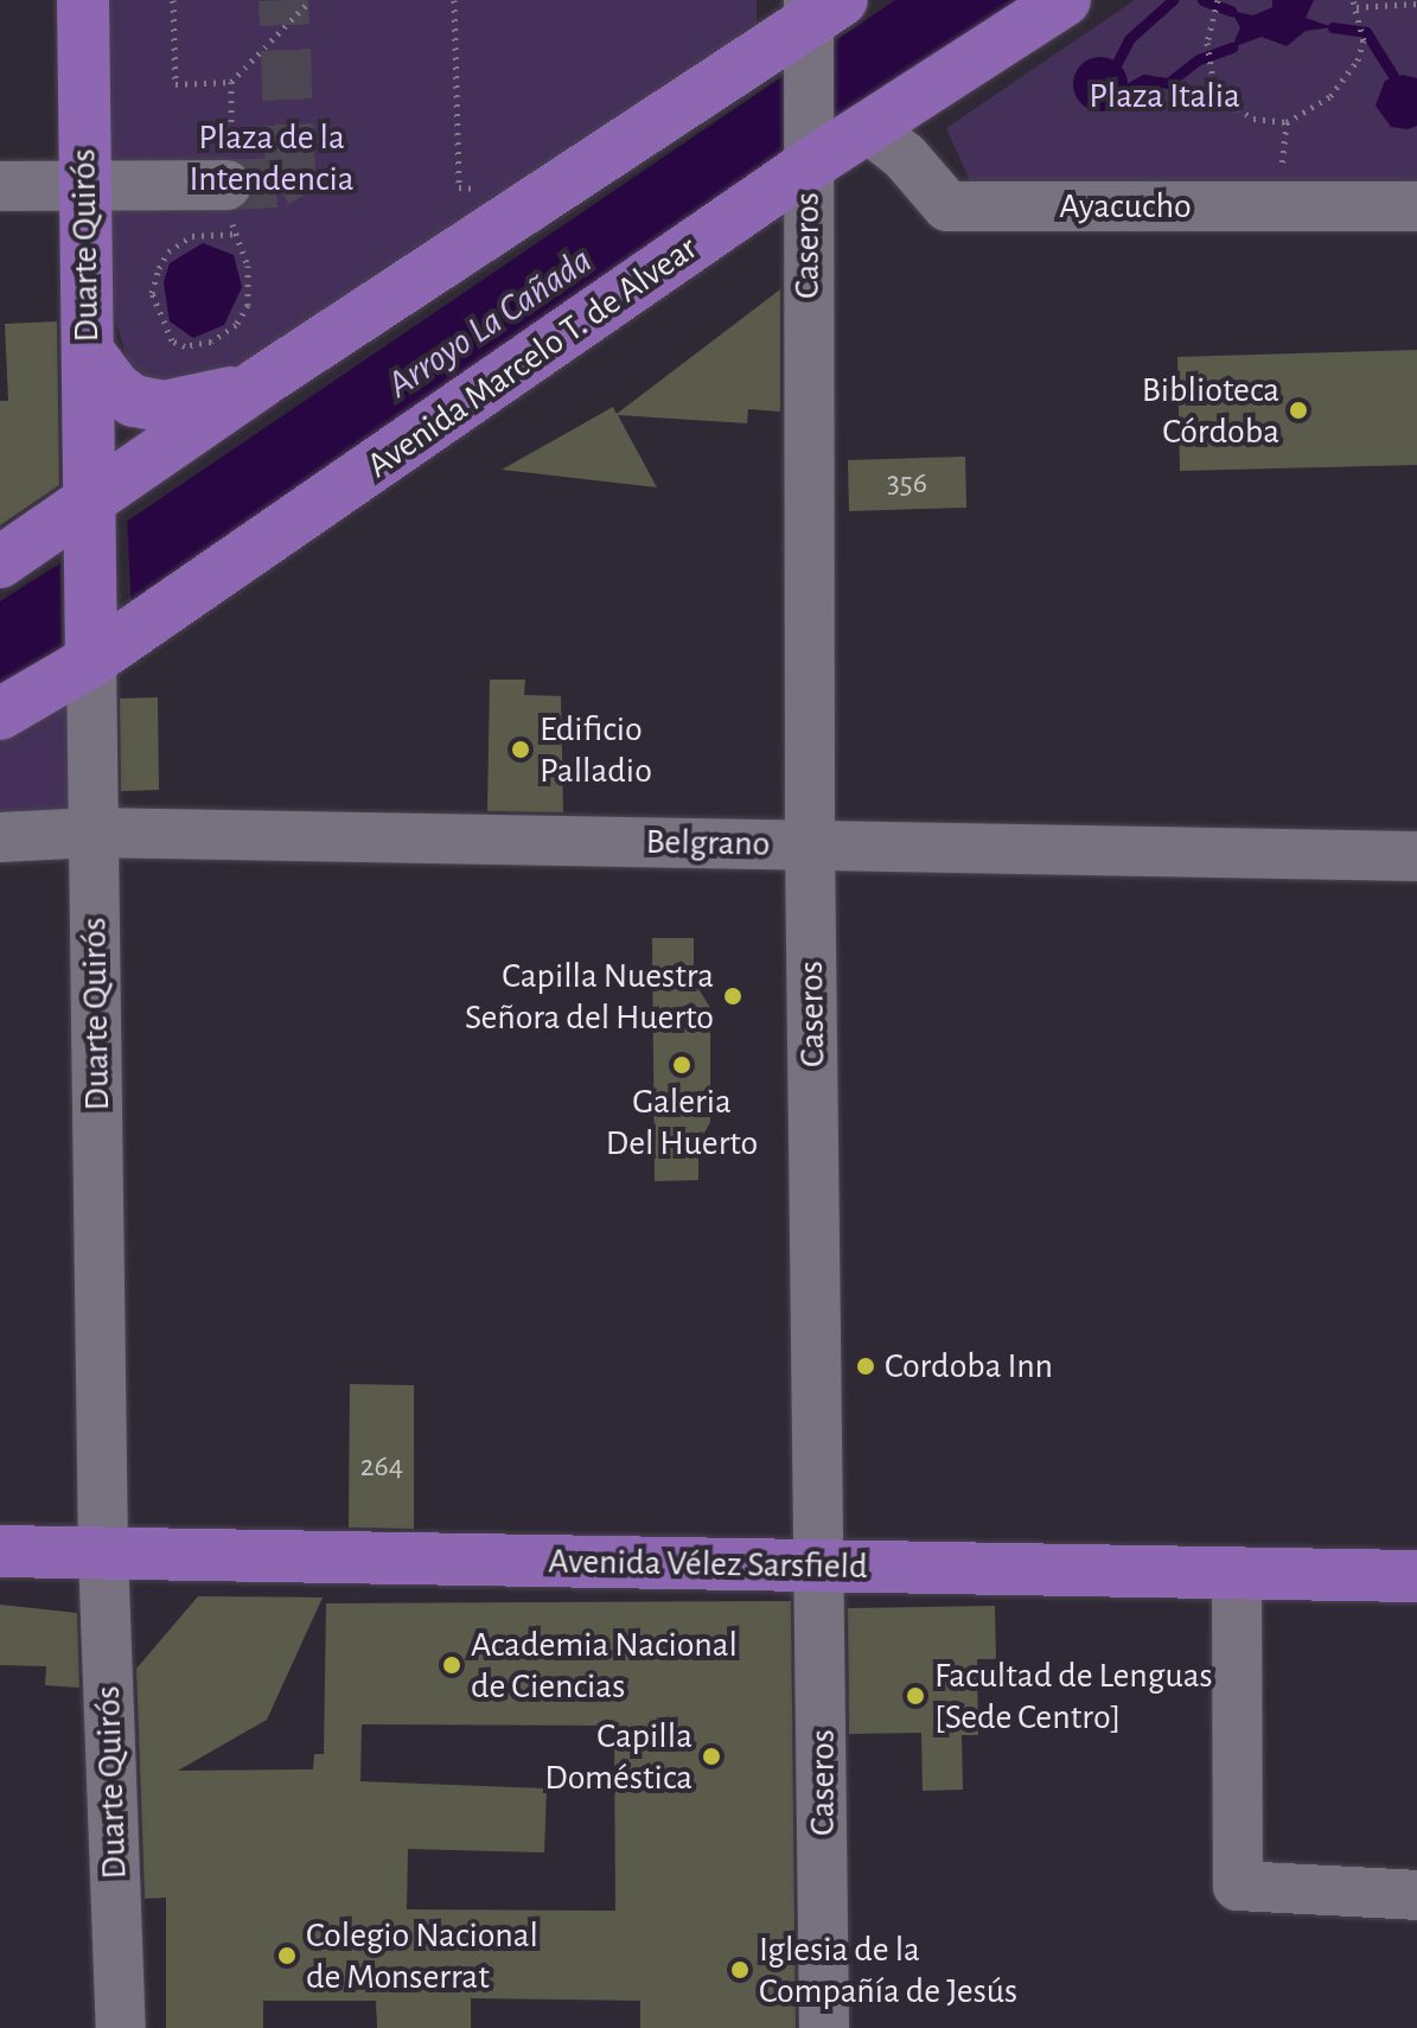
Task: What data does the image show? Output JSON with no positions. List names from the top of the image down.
{
  "streets": {
    "main road": ["Duarte Quirós", "Avenida Marcelo T. de Alvear", "Avenida Vélez Sarsfield"],
    "street": ["Ayacucho", "Caseros", "Belgrano"]
  },
  "crossings": [
    ["Ayacucho", "Avenida Marcelo T. de Alvear"],
    ["Duarte Quirós", "Avenida Marcelo T. de Alvear"],
    ["Duarte Quirós", "Belgrano"],
    ["Duarte Quirós", "Avenida Vélez Sarsfield"],
    ["Caseros", "Avenida Marcelo T. de Alvear"],
    ["Caseros", "Belgrano"],
    ["Caseros", "Avenida Vélez Sarsfield"]
  ],
  "water": ["Arroyo La Cañada"],
  "parks": ["Plaza Italia", "Plaza de la Intendencia"],
  "places": [
    "Biblioteca Córdoba",
    "Edificio Palladio",
    "Capilla Nuestra Señora del Huerto",
    "Galeria Del Huerto",
    "Cordoba Inn",
    "Academia Nacional de Ciencias",
    "Facultad de Lenguas [Sede Centro]",
    "Capilla Doméstica",
    "Colegio Nacional de Monserrat",
    "Iglesia de la Compañía de Jesús"
  ],
  "house_numbers": ["356", "264"]
}
